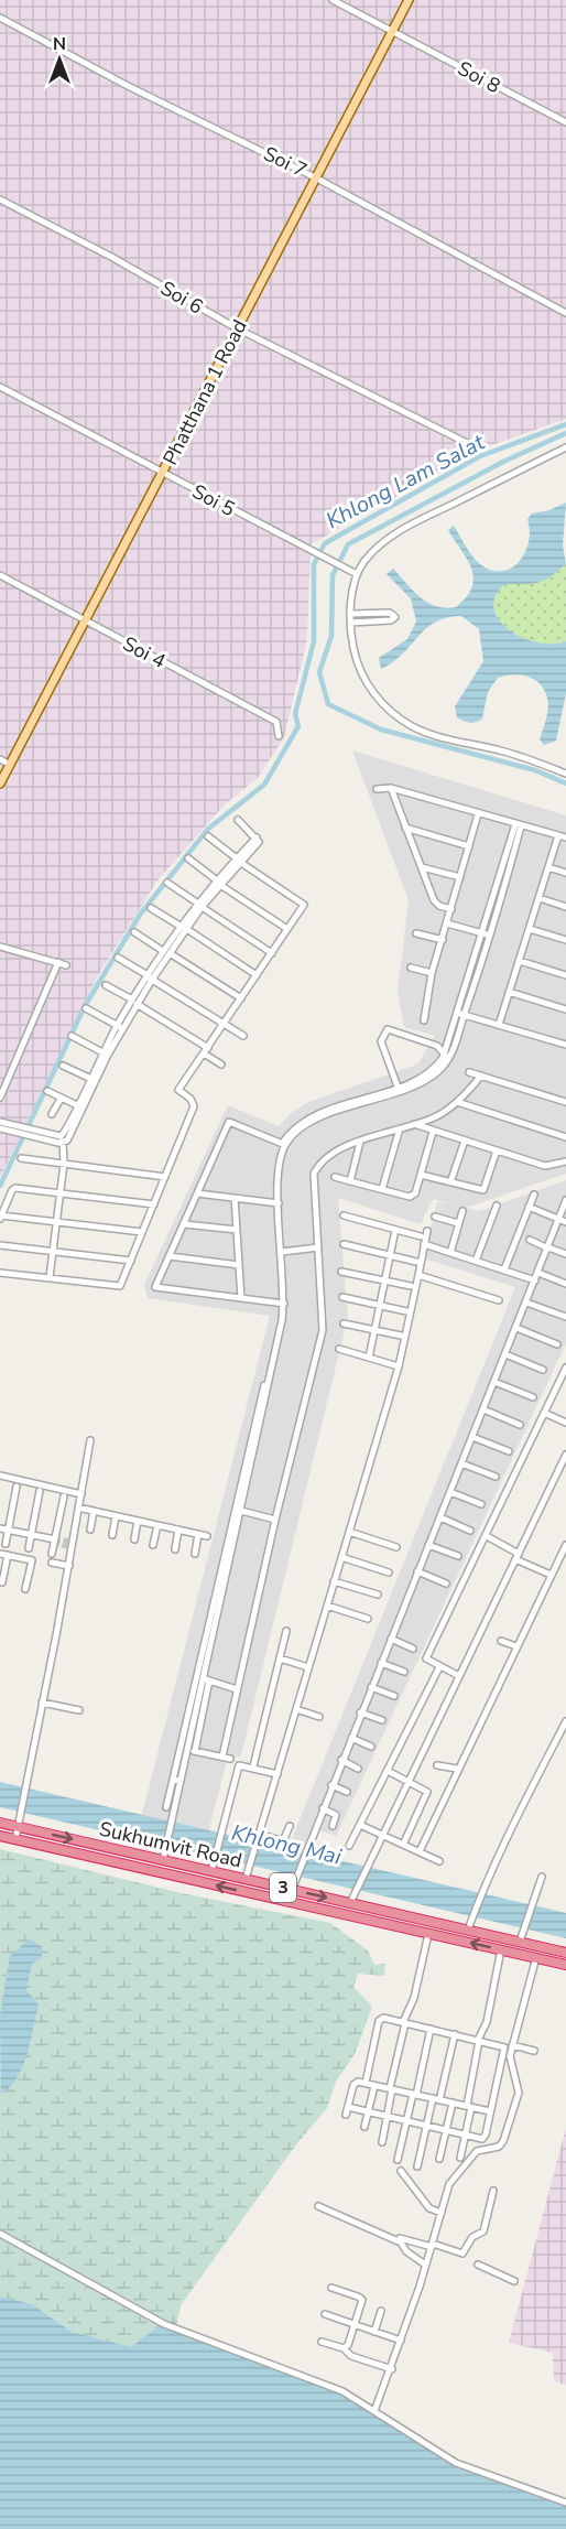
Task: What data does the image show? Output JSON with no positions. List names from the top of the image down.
{
  "streets": {
    "highway": ["Sukhumvit Road", "3"],
    "main road": ["Phatthana 1 Road"],
    "street": [
      "Soi 8",
      "Soi 7",
      "Soi 6",
      "Soi 5",
      "Soi 4"
    ]
  },
  "crossings": [
    ["Soi 8", "Phatthana 1 Road"],
    ["Soi 7", "Phatthana 1 Road"],
    ["Soi 6", "Phatthana 1 Road"],
    ["Phatthana 1 Road", "Soi 5"],
    ["Phatthana 1 Road", "Soi 4"]
  ],
  "water": ["Khlong Lam Salat", "Khlong Mai"],
  "north": "top"
}
